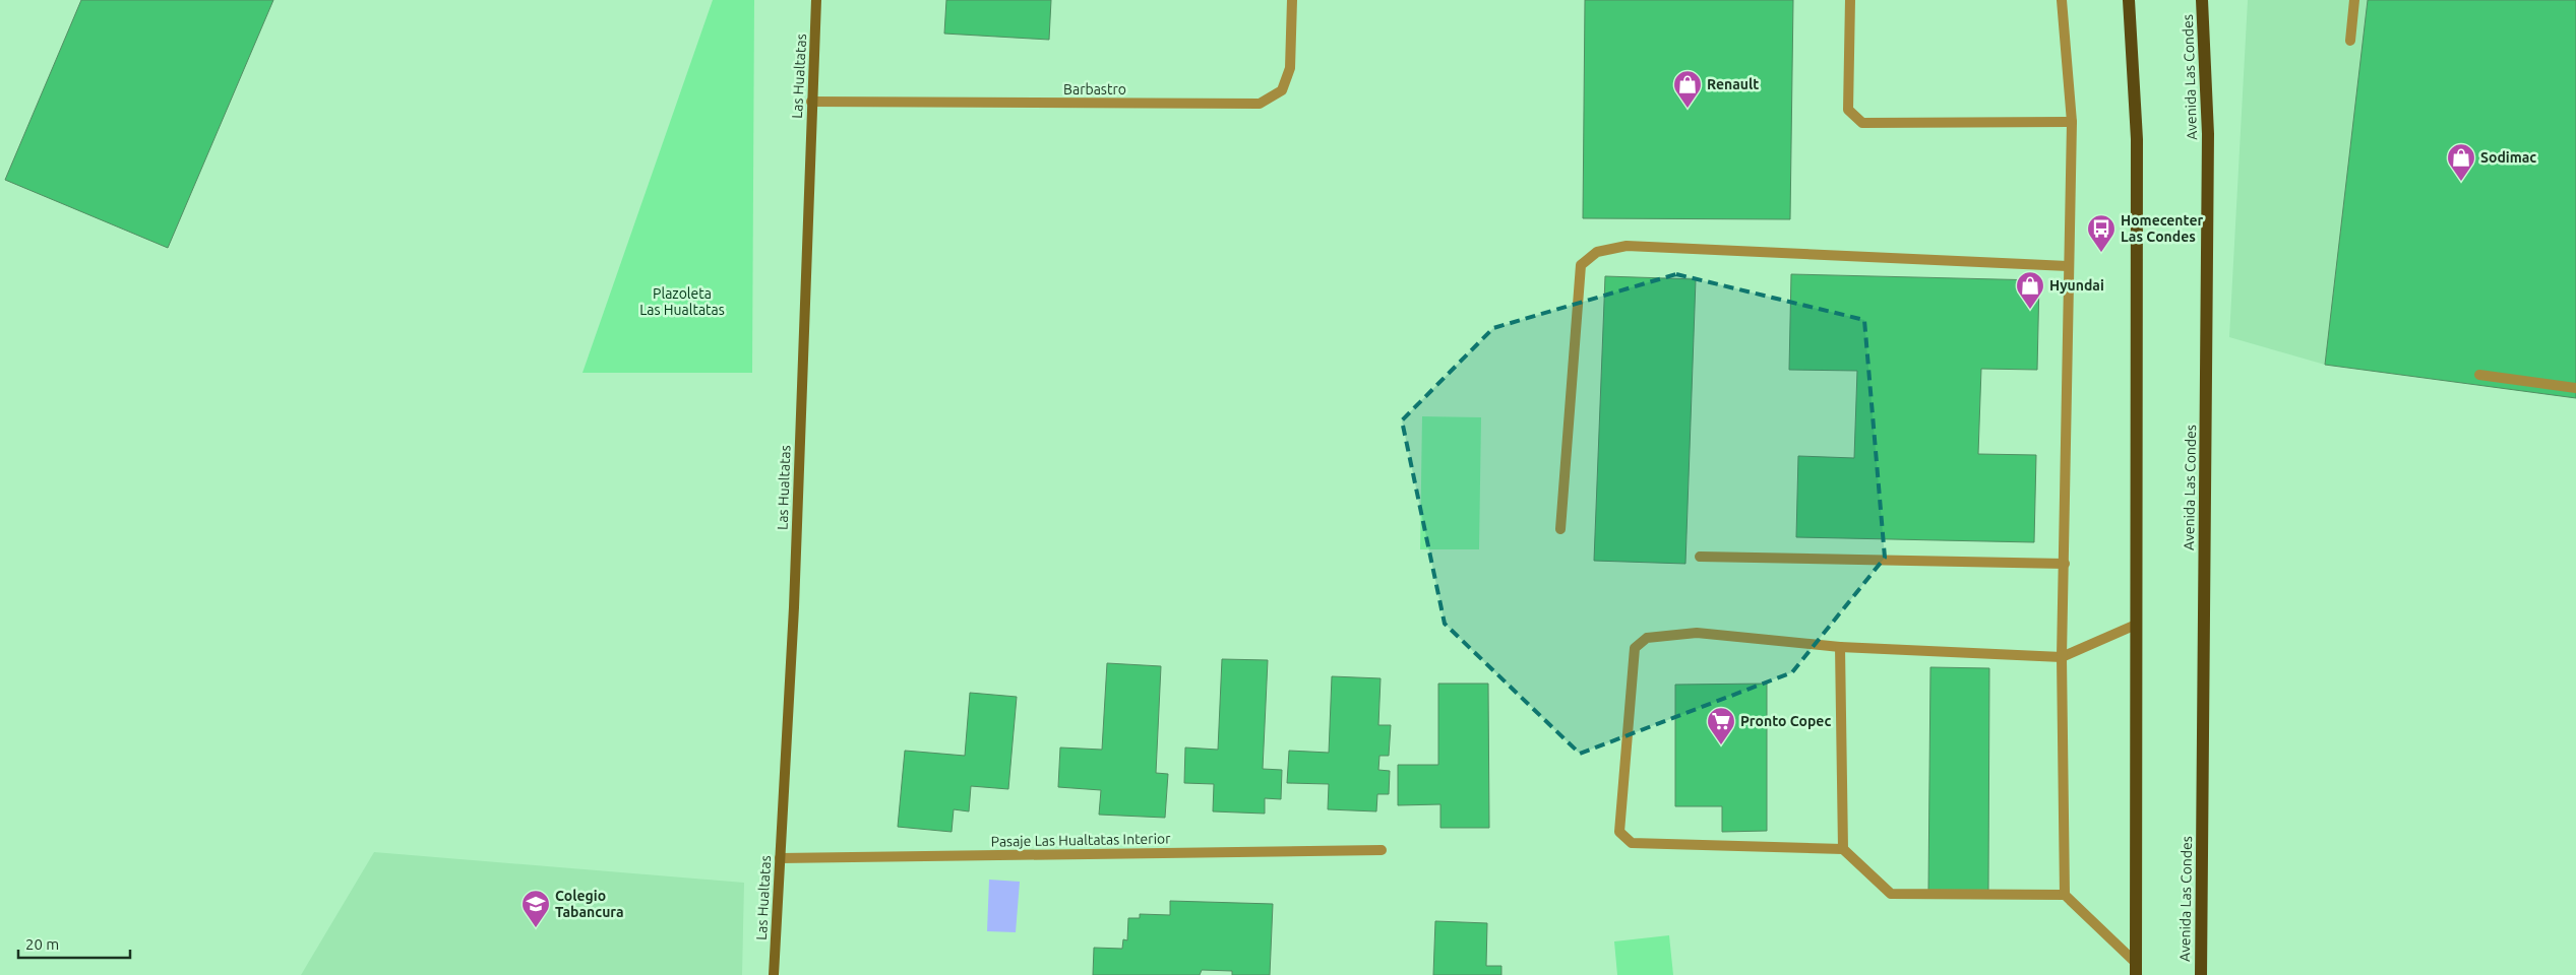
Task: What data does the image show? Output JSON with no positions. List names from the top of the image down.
{
  "streets": {
    "main road": ["Avenida Las Condes"],
    "street": ["Las Hualtatas", "Barbastro", "Pasaje Las Hualtatas Interior"]
  },
  "crossings": [
    ["Las Hualtatas", "Barbastro"],
    ["Las Hualtatas", "Pasaje Las Hualtatas Interior"]
  ],
  "parks": ["Plazoleta Las Hualtatas"],
  "places": {
    "shop": ["Renault", "Sodimac", "Hyundai"],
    "bus stop": ["Homecenter Las Condes"],
    "supermarket": ["Pronto Copec"],
    "school or university": ["Colegio Tabancura"]
  },
  "scale_bar": "20 m"
}
